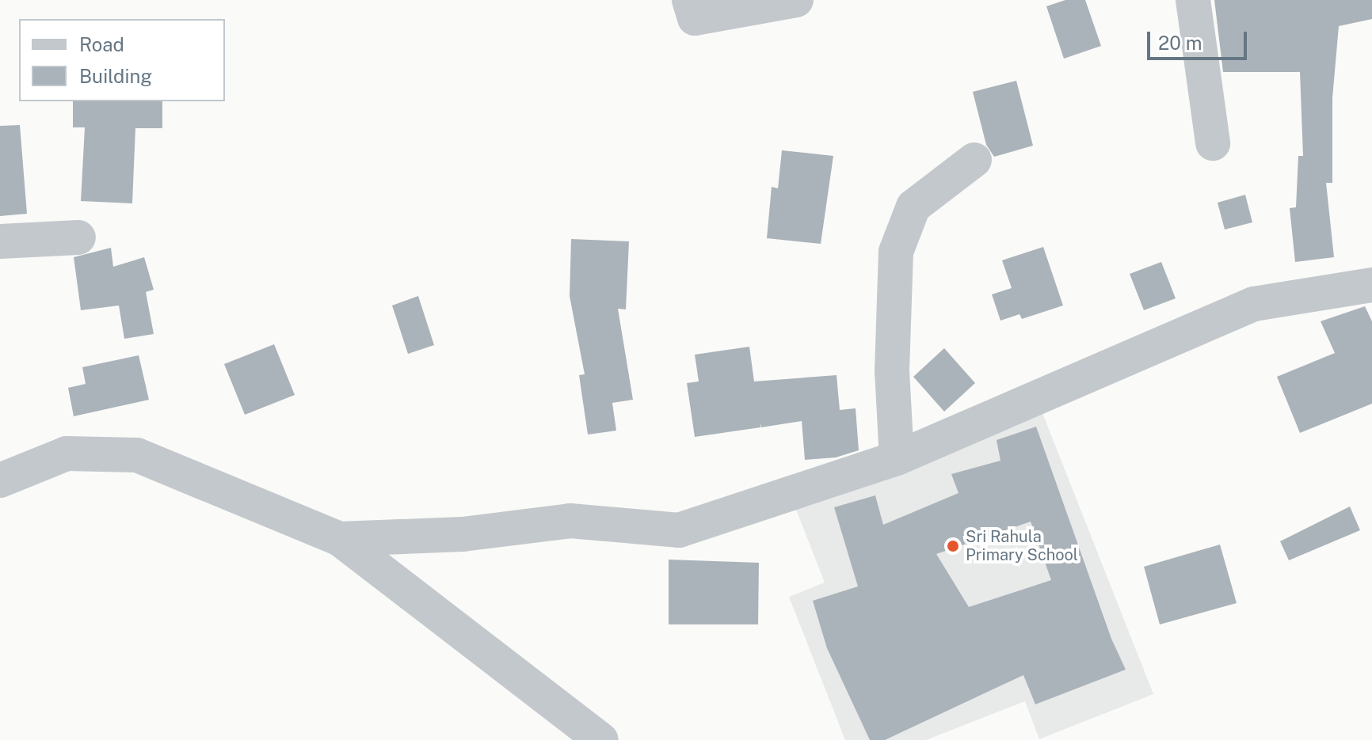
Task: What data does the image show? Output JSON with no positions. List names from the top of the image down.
{
  "places": ["Sri Rahula Primary School"],
  "legend": ["Road", "Building"],
  "scale_bar": "20 m"
}
